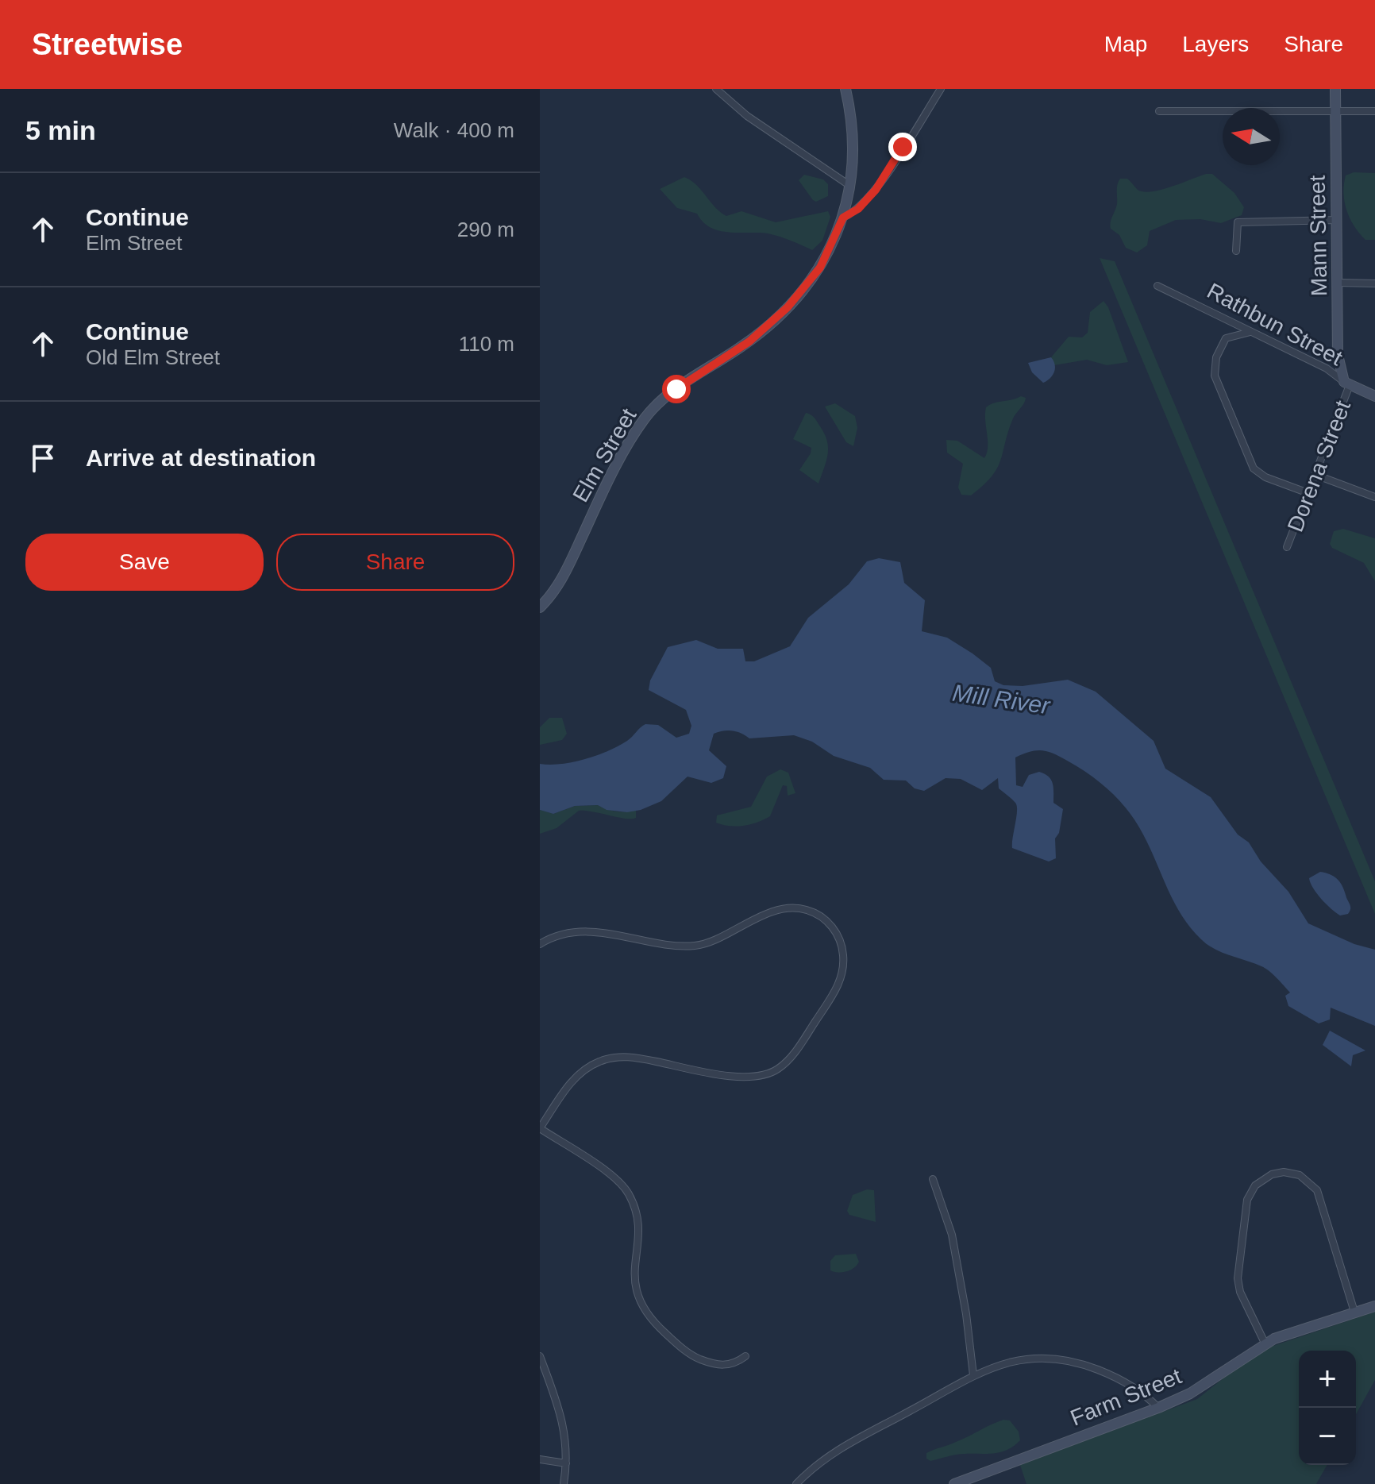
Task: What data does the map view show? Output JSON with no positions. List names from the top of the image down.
{
  "streets": {
    "street": [
      "Mann Street",
      "Rathbun Street",
      "Elm Street",
      "Dorena Street",
      "Farm Street"
    ]
  },
  "crossings": [
    ["Mann Street", "Rathbun Street"],
    ["Mann Street", "Dorena Street"],
    ["Rathbun Street", "Dorena Street"]
  ],
  "water": ["Mill River"],
  "north": "left",
  "page": {
    "header": "Streetwise",
    "nav": ["Map", "Layers", "Share"],
    "heading": ["5 min", "Walk · 400 m"],
    "list": [
      ["Continue", "Elm Street", "290 m"],
      ["Continue", "Old Elm Street", "110 m"],
      "Arrive at destination"
    ],
    "buttons": ["Save", "Share"],
    "map_buttons": ["+", "−"]
  }
}
